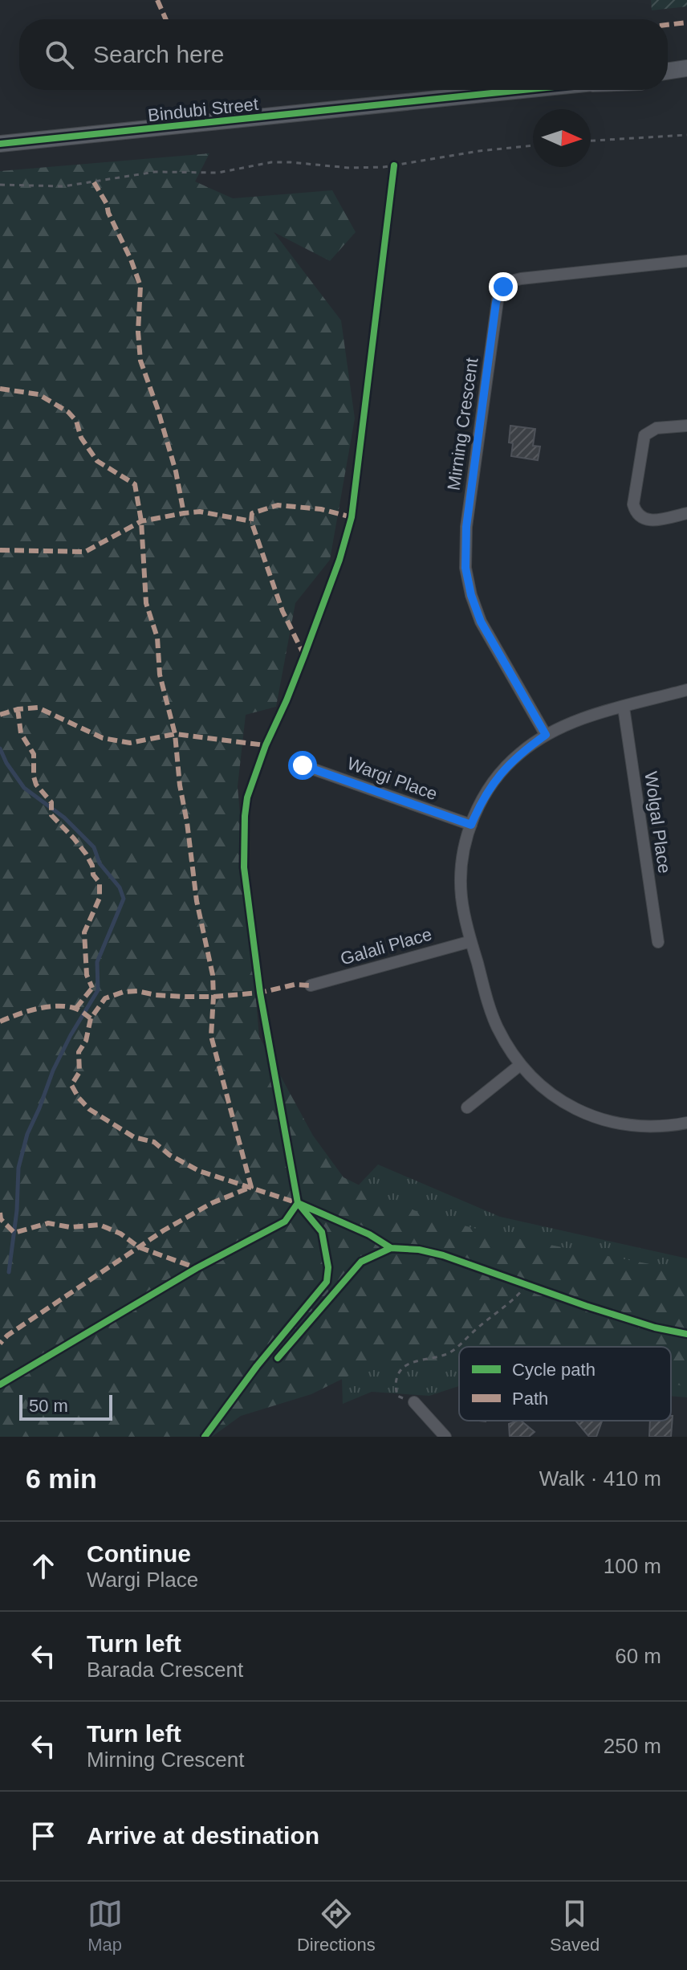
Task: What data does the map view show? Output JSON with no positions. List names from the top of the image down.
{
  "streets": {
    "main road": ["Bindubi Street"],
    "street": [
      "Mirning Crescent",
      "Wargi Place",
      "Wolgal Place",
      "Galali Place"
    ]
  },
  "legend": ["Cycle path", "Path"],
  "scale_bar": "50 m",
  "north": "right",
  "page": {
    "search": "Search here",
    "scale": "50 m",
    "heading": ["6 min", "Walk · 410 m"],
    "list": [
      ["Continue", "Wargi Place", "100 m"],
      ["Turn left", "Barada Crescent", "60 m"],
      ["Turn left", "Mirning Crescent", "250 m"],
      "Arrive at destination"
    ],
    "nav": ["Map", "Directions", "Saved"]
  }
}
